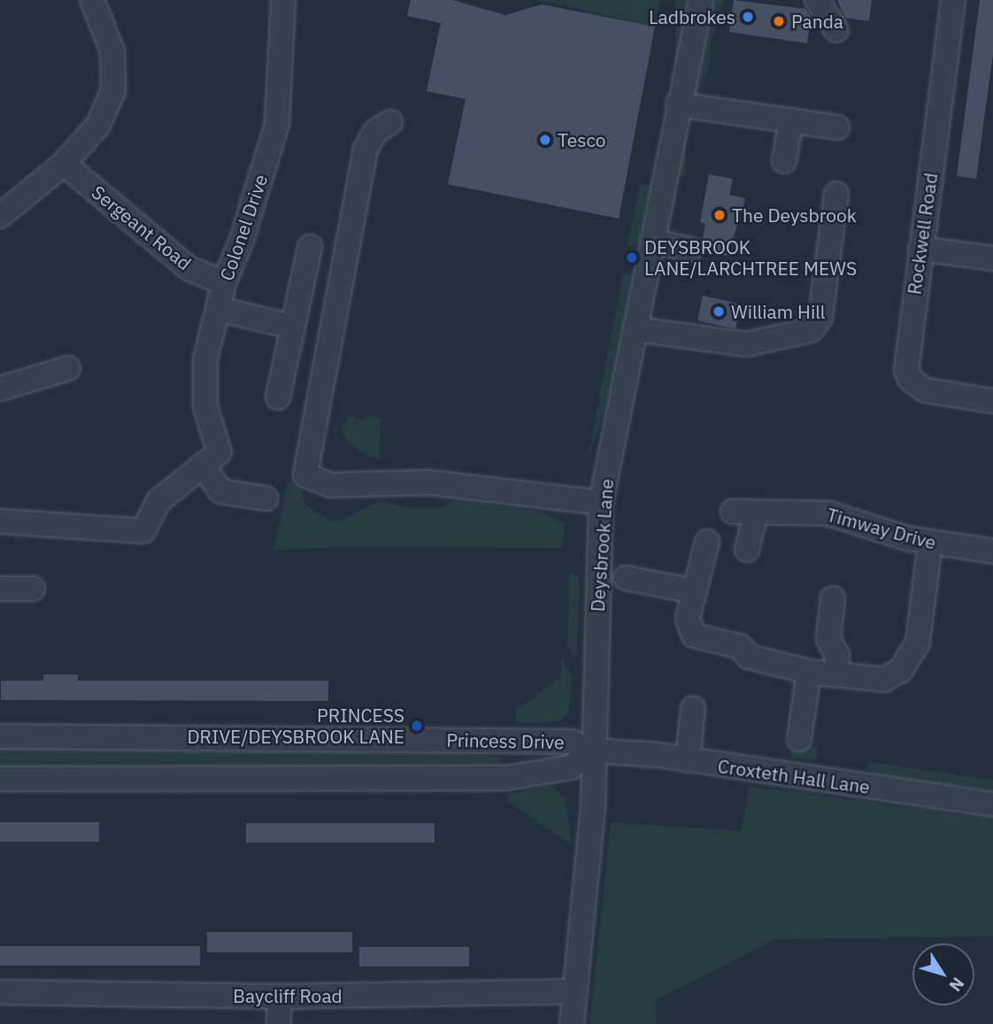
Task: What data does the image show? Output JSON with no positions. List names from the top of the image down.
{
  "streets": {
    "street": [
      "Sergeant Road",
      "Colonel Drive",
      "Rockwell Road",
      "Timway Drive",
      "Deysbrook Lane",
      "Princess Drive",
      "Croxteth Hall Lane",
      "Baycliff Road"
    ]
  },
  "crossings": [
    ["Sergeant Road", "Colonel Drive"],
    ["Deysbrook Lane", "Princess Drive"],
    ["Deysbrook Lane", "Croxteth Hall Lane"],
    ["Deysbrook Lane", "Baycliff Road"],
    ["Princess Drive", "Croxteth Hall Lane"]
  ],
  "places": [
    "Ladbrokes",
    "Panda",
    "Tesco",
    "The Deysbrook",
    "DEYSBROOK LANE/LARCHTREE MEWS",
    "William Hill",
    "PRINCESS DRIVE/DEYSBROOK LANE"
  ],
  "north": "bottom right"
}
